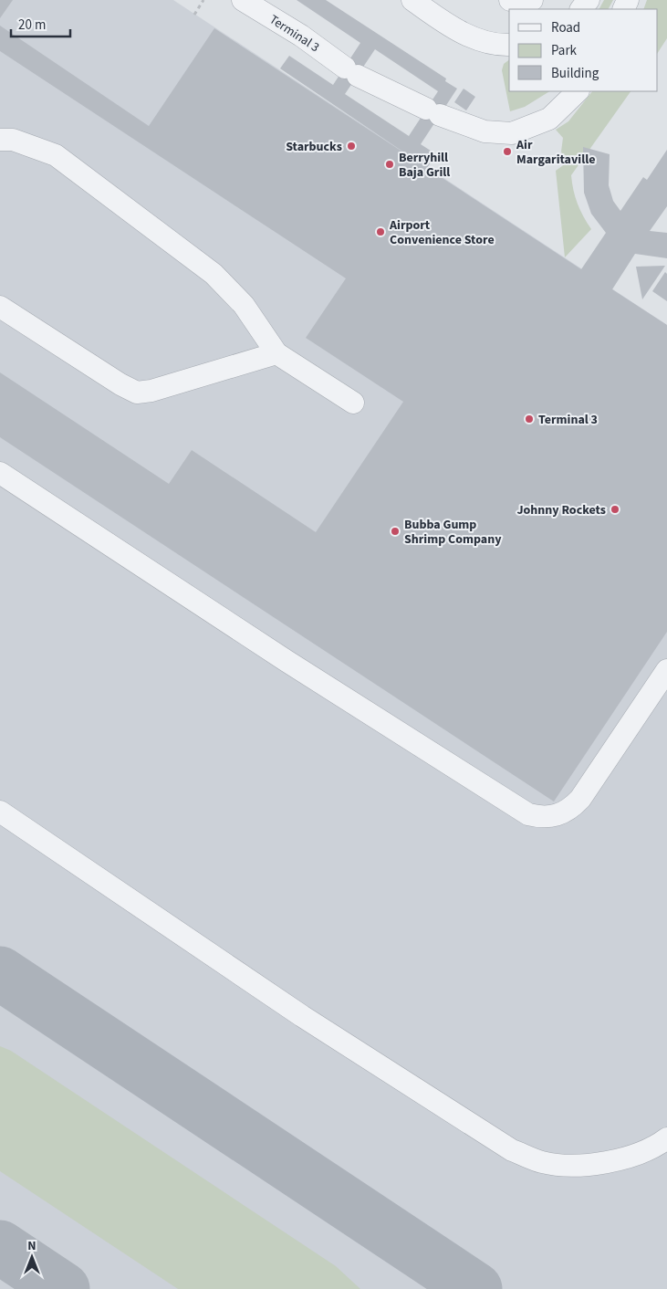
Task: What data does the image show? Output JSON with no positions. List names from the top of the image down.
{
  "streets": {
    "street": ["Terminal 3"]
  },
  "places": [
    "Starbucks",
    "Air Margaritaville",
    "Berryhill Baja Grill",
    "Airport Convenience Store",
    "Terminal 3",
    "Johnny Rockets",
    "Bubba Gump Shrimp Company"
  ],
  "legend": ["Road", "Park", "Building"],
  "scale_bar": "20 m",
  "north": "top"
}
